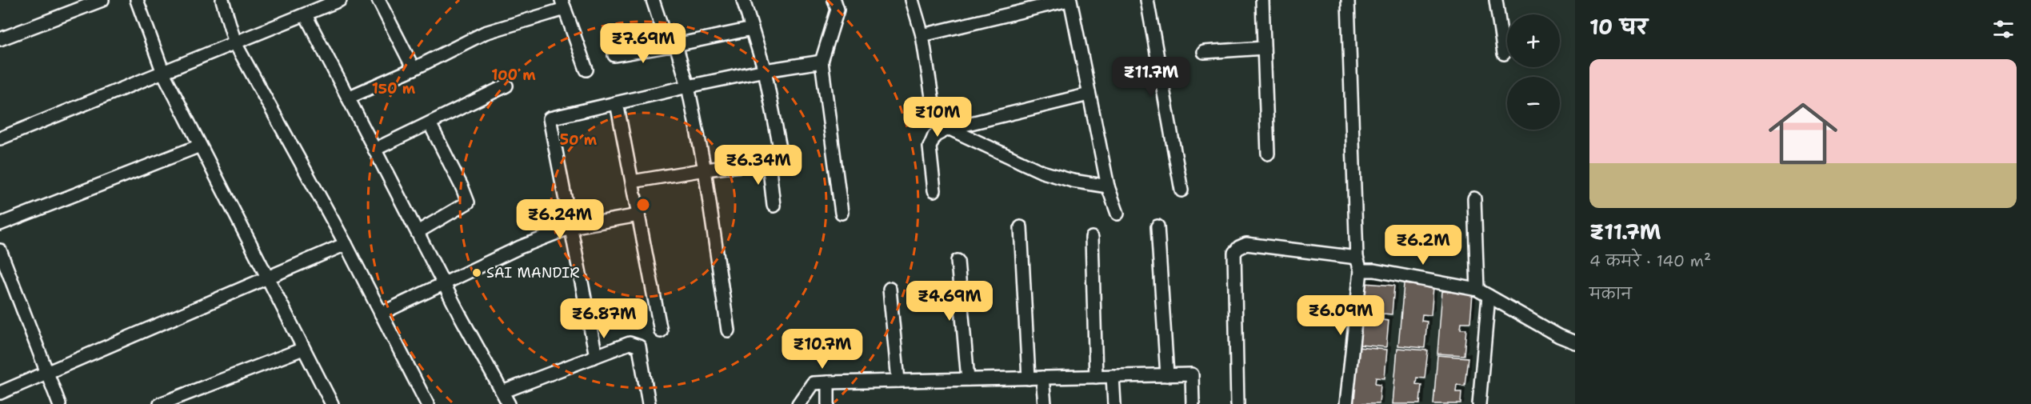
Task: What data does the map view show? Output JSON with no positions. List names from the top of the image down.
{
  "places": ["SAI MANDIR"],
  "page": {
    "heading": "10 घर",
    "map_buttons": ["+", "−"],
    "price": [
      "₹7.69M",
      "₹11.7M",
      "₹10M",
      "₹6.34M",
      "₹6.24M",
      "₹6.2M",
      "₹4.69M",
      "₹6.09M",
      "₹6.87M",
      "₹10.7M"
    ],
    "list": [
      {
        "name": "₹11.7M",
        "note": "4 कमरे · 140 m² · मकान"
      }
    ]
  },
  "rings": ["100 m", "150 m", "50 m"]
}
